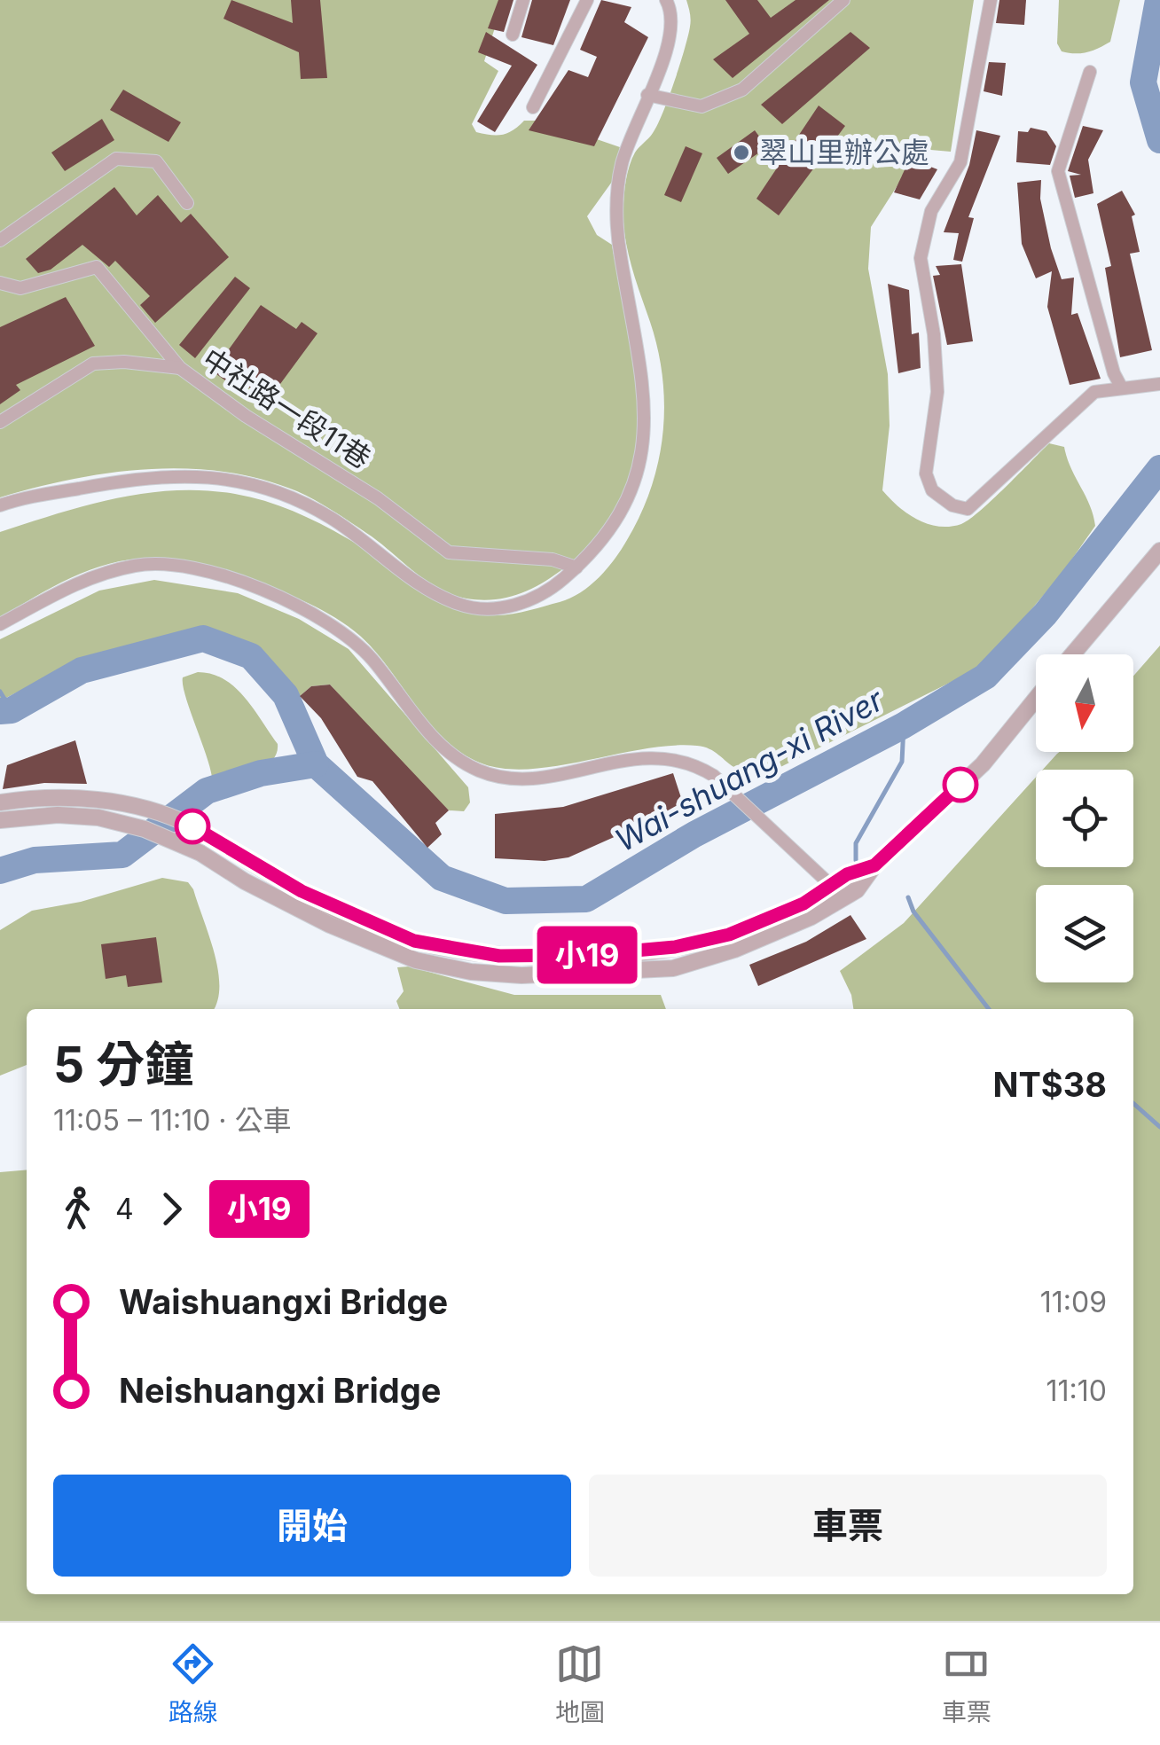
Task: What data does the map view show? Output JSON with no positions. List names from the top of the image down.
{
  "streets": {
    "street": ["中社路一段11巷"]
  },
  "water": ["Wai-shuang-xi River"],
  "places": ["翠山里辦公處"],
  "lines": ["bus line 小19"],
  "north": "bottom",
  "page": {
    "on_map": "小19",
    "heading": ["5 分鐘", "11:05 – 11:10 · 公車", "NT$38"],
    "legs": ["4", "小19"],
    "list": [
      {
        "name": "Waishuangxi Bridge",
        "value": "11:09"
      },
      {
        "name": "Neishuangxi Bridge",
        "value": "11:10"
      }
    ],
    "buttons": ["開始", "車票"],
    "tabs": ["路線", "地圖", "車票"]
  }
}
